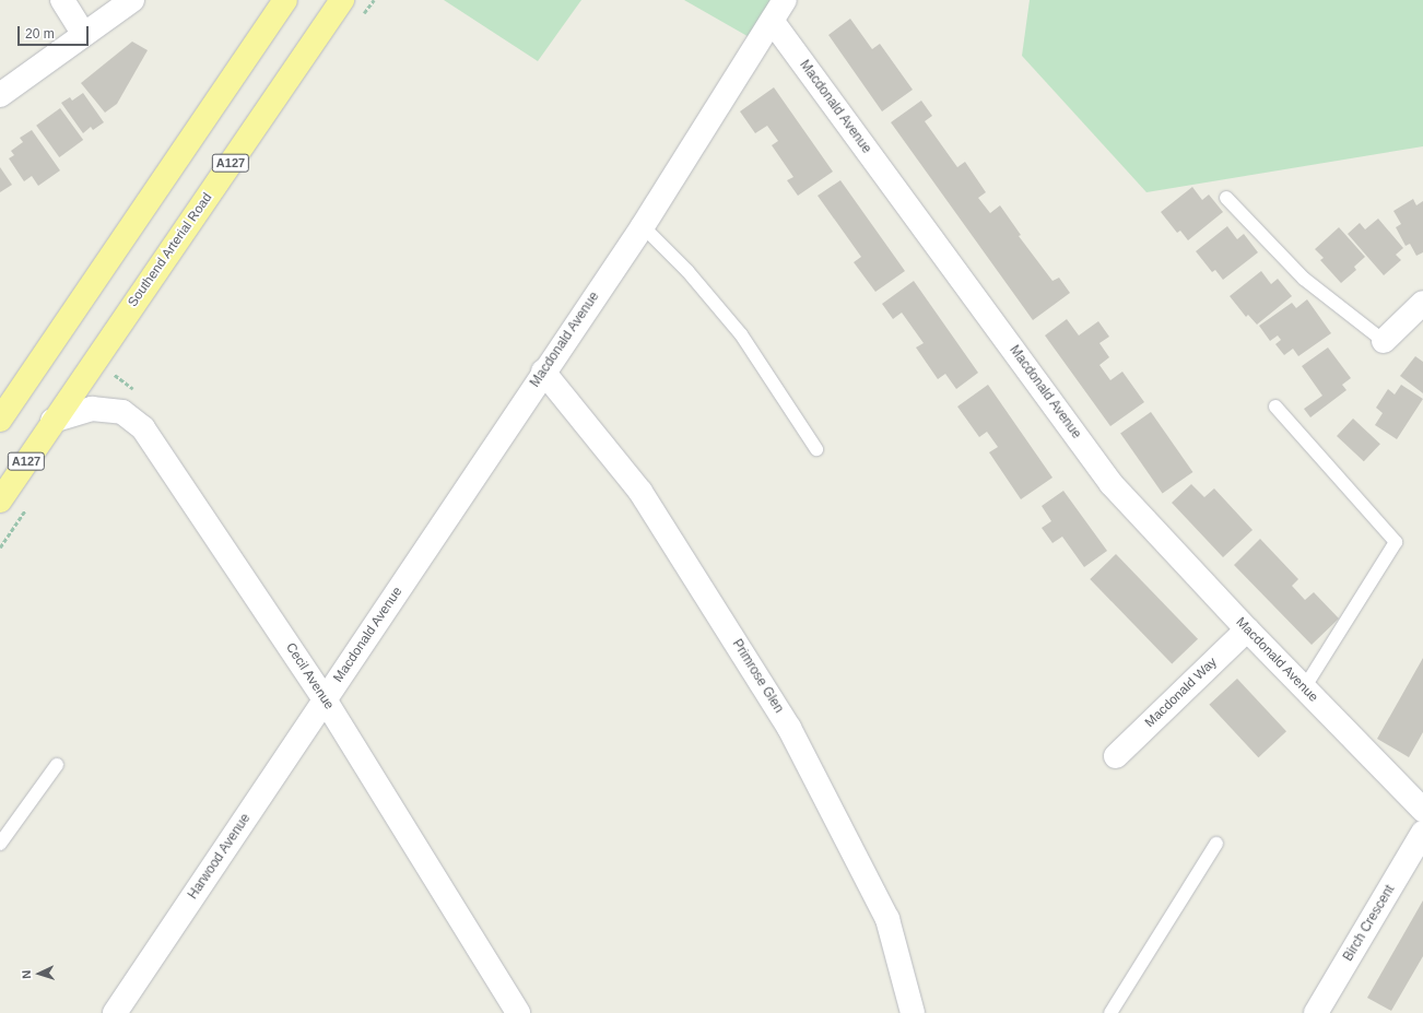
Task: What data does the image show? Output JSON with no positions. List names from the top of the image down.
{
  "streets": {
    "highway": ["A127", "Southend Arterial Road"],
    "street": [
      "Macdonald Avenue",
      "Cecil Avenue",
      "Primrose Glen",
      "Macdonald Way",
      "Harwood Avenue",
      "Birch Crescent"
    ]
  },
  "crossings": [
    ["Macdonald Avenue", "Cecil Avenue"],
    ["Macdonald Avenue", "Primrose Glen"],
    ["Macdonald Avenue", "Macdonald Way"],
    ["Macdonald Avenue", "Harwood Avenue"],
    ["Southend Arterial Road", "Cecil Avenue"],
    ["Cecil Avenue", "Harwood Avenue"]
  ],
  "scale_bar": "20 m",
  "north": "left"
}
